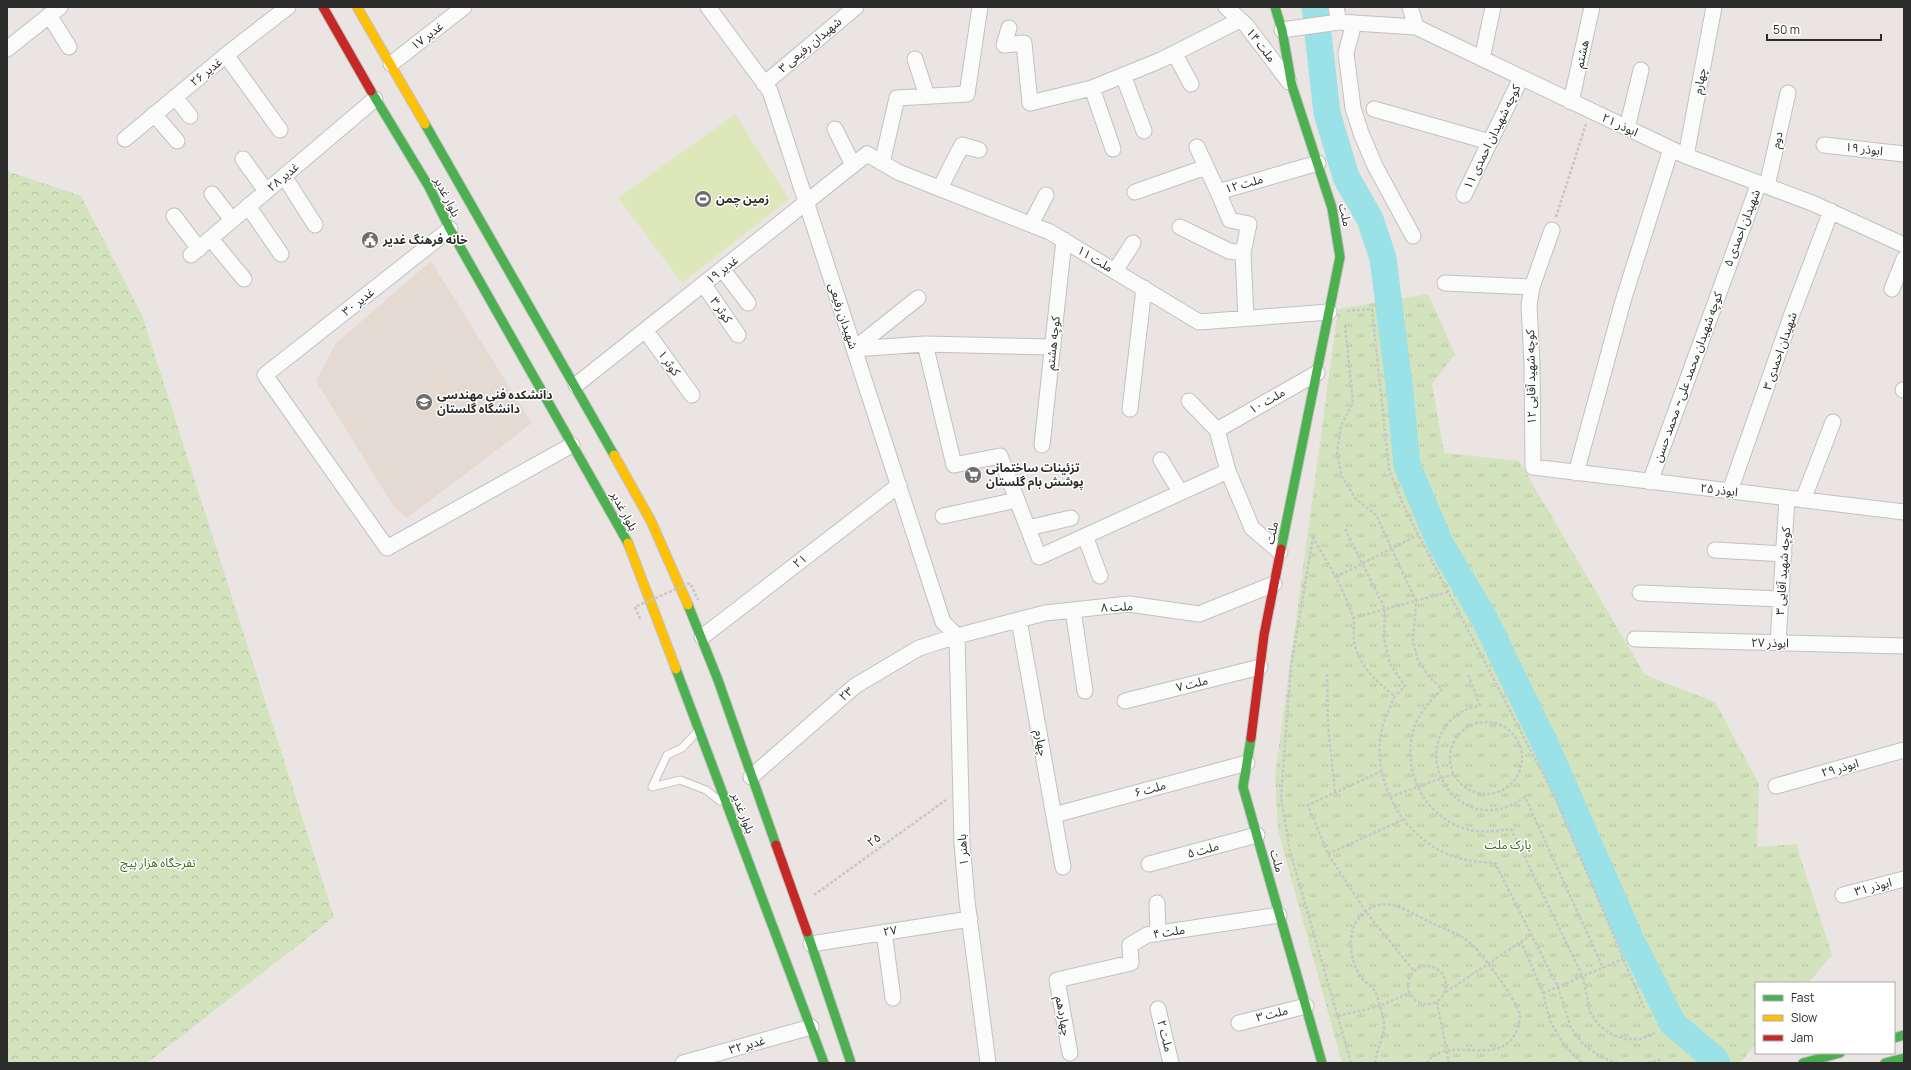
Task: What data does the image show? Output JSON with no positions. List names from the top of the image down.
{
  "streets": {
    "main road": ["بلوار غدیر", "ملت"],
    "street": [
      "۱۷ غدیر",
      "۳ شهیدان رفیعی",
      "۱۴ ملت",
      "هشتم",
      "۲۶ غدیر",
      "چهارم",
      "۲۱ ابوذر",
      "کوچه شهیدان احمدی ۱۱",
      "دوم",
      "ابوذر ۱۹",
      "۲۸ غدیر",
      "۱۲ ملت",
      "شهیدان احمدی ۵",
      "۱۱ ملت",
      "۱۹ غدیر",
      "غدیر ۳۰",
      "۳ کوثر",
      "شهیدان رفیعی",
      "کوچه هشتم",
      "شهیدان احمدی ۳",
      "۱ کوثر",
      "کوچه شهید آقایی ۱۲",
      "کوچه شهیدان محمد علی~ محمد حسن",
      "ملت ۱۰",
      "ابوذر ۲۵",
      "۲۱",
      "کوچه شهید آقایی ۳",
      "۸ ملت",
      "ابوذر ۲۷",
      "۷ ملت",
      "۲۳",
      "ابوذر ۲۹",
      "۶ ملت",
      "باهنر ۱",
      "۵ ملت",
      "ابوذر ۳۱",
      "۲۷",
      "۴ ملت",
      "۳ ملت",
      "چهاردهم",
      "۲ ملت",
      "۳۲ غدیر"
    ],
    "path": ["۲۵"]
  },
  "crossings": [
    ["۱۷ غدیر", "بلوار غدیر"],
    ["۳ شهیدان رفیعی", "شهیدان رفیعی"],
    ["۱۴ ملت", "ملت"],
    ["هشتم", "۲۱ ابوذر"],
    ["چهارم", "۲۱ ابوذر"],
    ["چهارم", "۸ ملت"],
    ["چهارم", "۶ ملت"],
    ["۲۱ ابوذر", "کوچه شهیدان احمدی ۱۱"],
    ["۲۱ ابوذر", "دوم"],
    ["۲۱ ابوذر", "ملت"],
    ["۲۱ ابوذر", "شهیدان احمدی ۵"],
    ["۲۱ ابوذر", "شهیدان احمدی ۳"],
    ["دوم", "شهیدان احمدی ۵"],
    ["۲۸ غدیر", "بلوار غدیر"],
    ["۱۲ ملت", "ملت"],
    ["بلوار غدیر", "۱۹ غدیر"],
    ["بلوار غدیر", "غدیر ۳۰"],
    ["بلوار غدیر", "۲۱"],
    ["بلوار غدیر", "۲۳"],
    ["بلوار غدیر", "۲۵"],
    ["بلوار غدیر", "۲۷"],
    ["بلوار غدیر", "۳۲ غدیر"],
    ["ملت", "۱۱ ملت"],
    ["ملت", "ملت ۱۰"],
    ["ملت", "۸ ملت"],
    ["ملت", "۷ ملت"],
    ["ملت", "۶ ملت"],
    ["ملت", "۵ ملت"],
    ["ملت", "۴ ملت"],
    ["ملت", "۳ ملت"],
    ["شهیدان احمدی ۵", "کوچه شهیدان محمد علی~ محمد حسن"],
    ["۱۱ ملت", "۱۹ غدیر"],
    ["۱۱ ملت", "کوچه هشتم"],
    ["۱۹ غدیر", "۳ کوثر"],
    ["۱۹ غدیر", "شهیدان رفیعی"],
    ["۱۹ غدیر", "۱ کوثر"],
    ["شهیدان رفیعی", "۲۱"],
    ["شهیدان رفیعی", "۸ ملت"],
    ["شهیدان رفیعی", "۲۳"],
    ["شهیدان رفیعی", "باهنر ۱"],
    ["شهیدان احمدی ۳", "ابوذر ۲۵"],
    ["کوچه شهید آقایی ۱۲", "ابوذر ۲۵"],
    ["کوچه شهیدان محمد علی~ محمد حسن", "ابوذر ۲۵"],
    ["ابوذر ۲۵", "کوچه شهید آقایی ۳"],
    ["کوچه شهید آقایی ۳", "ابوذر ۲۷"],
    ["۸ ملت", "۲۳"],
    ["۸ ملت", "باهنر ۱"],
    ["۲۳", "باهنر ۱"],
    ["۲۵", "باهنر ۱"],
    ["باهنر ۱", "۲۷"],
    ["۴ ملت", "چهاردهم"]
  ],
  "parks": ["پارک ملت", "تفرجگاه هزار پیچ"],
  "places": {
    "sports": ["زمین چمن"],
    "public building": ["خانه فرهنگ غدیر"],
    "school or university": ["دانشکده فنی مهندسی دانشگاه گلستان"],
    "supermarket": ["تزئینات ساختمانی پوشش بام گلستان"]
  },
  "legend": ["Fast", "Slow", "Jam"],
  "scale_bar": "50 m"
}
